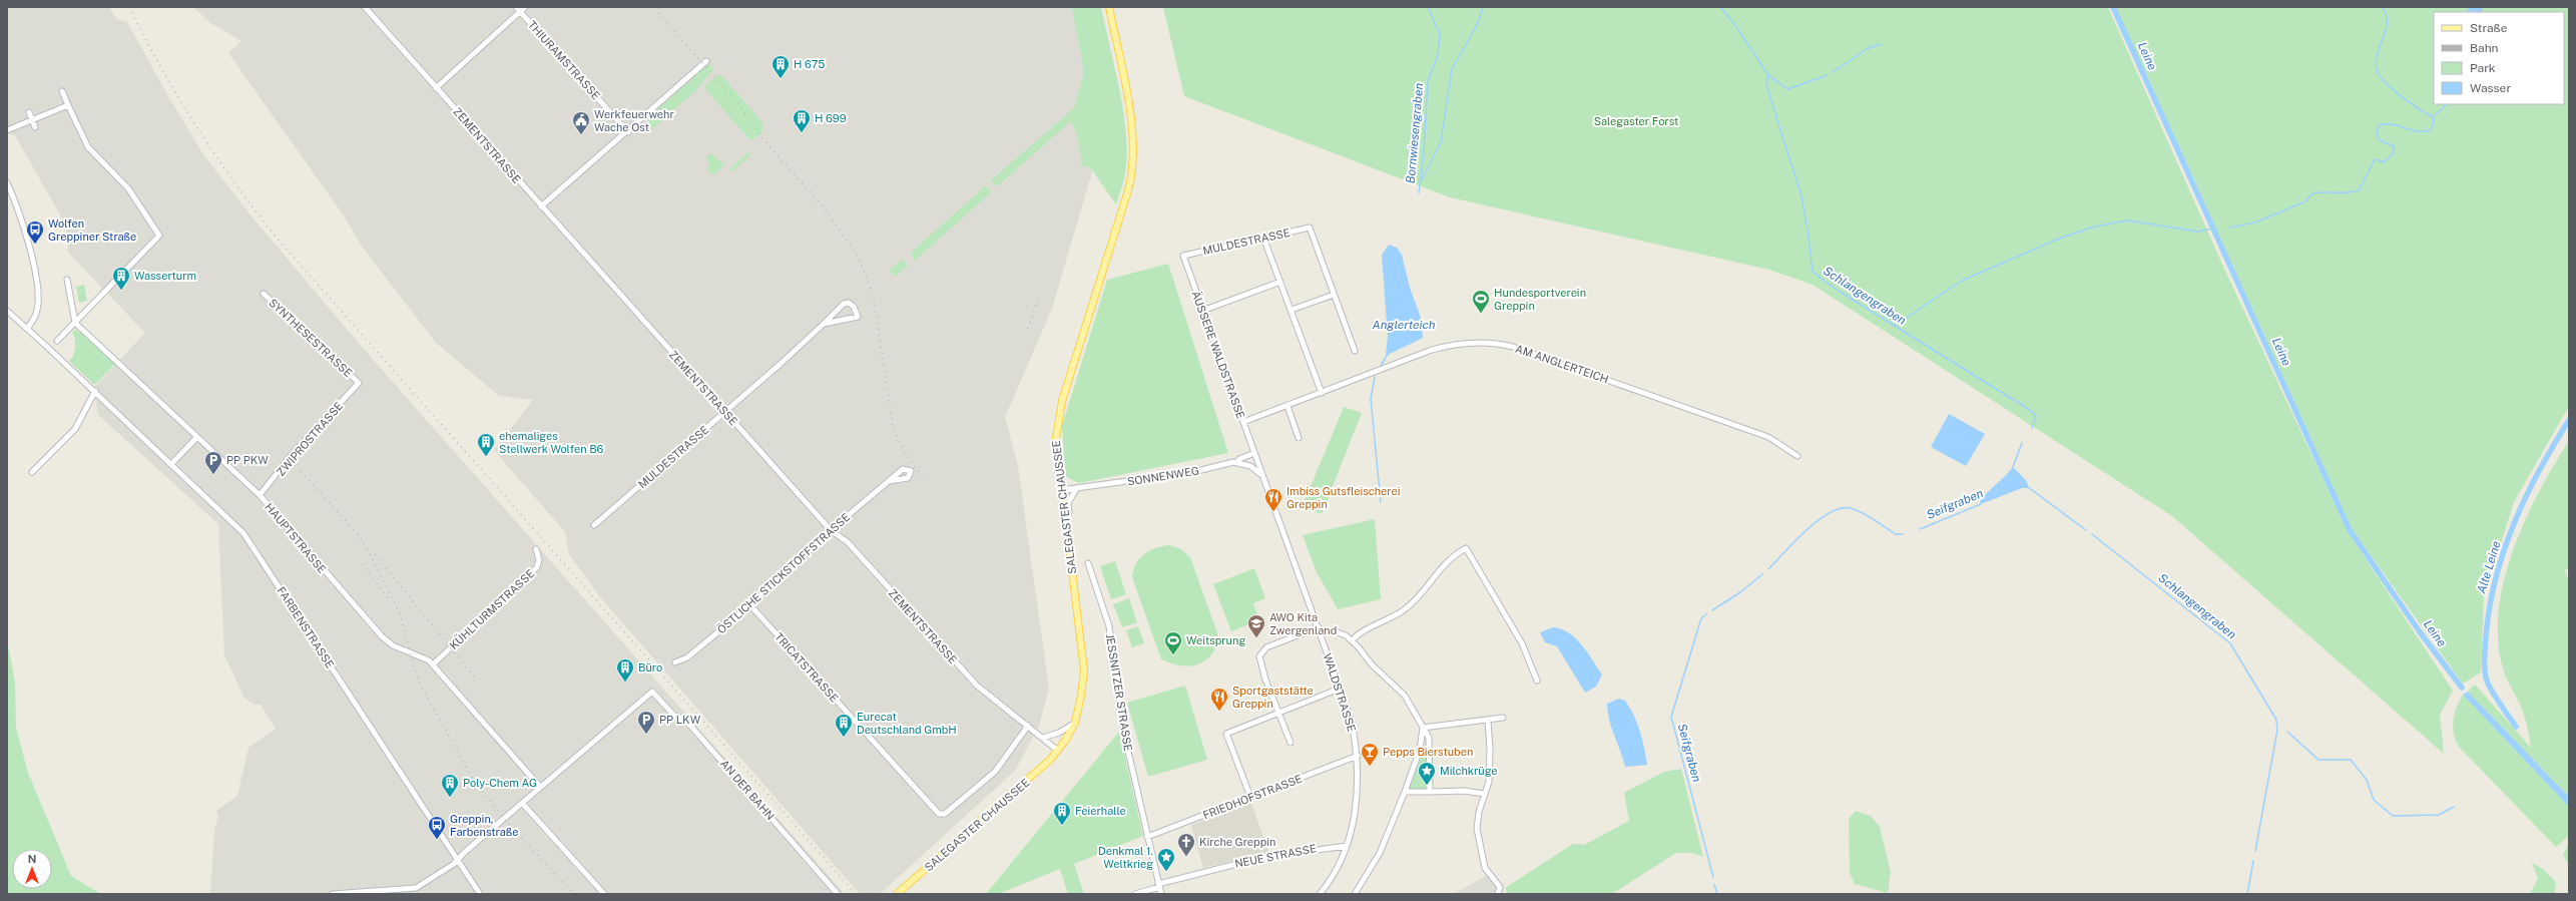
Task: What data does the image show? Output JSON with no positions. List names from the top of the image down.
{
  "streets": {
    "main road": ["SALEGASTER CHAUSSEE"],
    "street": [
      "THIURAMSTRASSE",
      "ZEMENTSTRASSE",
      "MULDESTRASSE",
      "SYNTHESESTRASSE",
      "ÄUSSERE WALDSTRASSE",
      "AM ANGLERTEICH",
      "ZWIPROSTRASSE",
      "SONNENWEG",
      "HAUPTSTRASSE",
      "ÖSTLICHE STICKSTOFFSTRASSE",
      "KÜHLTURMSTRASSE",
      "FARBENSTRASSE",
      "TRICATSTRASSE",
      "JESSNITZER STRASSE",
      "WALDSTRASSE",
      "AN DER BAHN",
      "FRIEDHOFSTRASSE",
      "NEUE STRASSE"
    ]
  },
  "crossings": [
    ["ZEMENTSTRASSE", "MULDESTRASSE"],
    ["ZEMENTSTRASSE", "SALEGASTER CHAUSSEE"],
    ["ZEMENTSTRASSE", "ÖSTLICHE STICKSTOFFSTRASSE"],
    ["ZEMENTSTRASSE", "TRICATSTRASSE"],
    ["MULDESTRASSE", "ÄUSSERE WALDSTRASSE"],
    ["SYNTHESESTRASSE", "ZWIPROSTRASSE"],
    ["ÄUSSERE WALDSTRASSE", "AM ANGLERTEICH"],
    ["ÄUSSERE WALDSTRASSE", "WALDSTRASSE"],
    ["ZWIPROSTRASSE", "HAUPTSTRASSE"],
    ["SONNENWEG", "SALEGASTER CHAUSSEE"],
    ["HAUPTSTRASSE", "KÜHLTURMSTRASSE"],
    ["HAUPTSTRASSE", "AN DER BAHN"],
    ["ÖSTLICHE STICKSTOFFSTRASSE", "TRICATSTRASSE"],
    ["JESSNITZER STRASSE", "FRIEDHOFSTRASSE"],
    ["JESSNITZER STRASSE", "NEUE STRASSE"],
    ["WALDSTRASSE", "FRIEDHOFSTRASSE"],
    ["WALDSTRASSE", "NEUE STRASSE"]
  ],
  "water": [
    "Leine",
    "Bornwiesengraben",
    "Schlangengraben",
    "Anglerteich",
    "Seifgraben",
    "Alte Leine"
  ],
  "parks": ["Salegaster Forst"],
  "places": {
    "building": [
      "H 675",
      "H 699",
      "Wasserturm",
      "ehemaliges Stellwerk Wolfen B6",
      "Büro",
      "Eurecat Deutschland GmbH",
      "Poly-Chem AG",
      "Feierhalle"
    ],
    "public building": ["Werkfeuerwehr Wache Ost"],
    "bus stop": ["Wolfen Greppiner Straße", "Greppin, Farbenstraße"],
    "sports": ["Hundesportverein Greppin", "Weitsprung"],
    "parking": ["PP PKW", "PP LKW"],
    "restaurant": ["Imbiss Gutsfleischerei Greppin", "Sportgaststätte Greppin"],
    "school or university": ["AWO Kita Zwergenland"],
    "bar": ["Pepps Bierstuben"],
    "place": ["Milchkrüge", "Denkmal 1. Weltkrieg"],
    "church": ["Kirche Greppin"]
  },
  "legend": [
    "Straße",
    "Bahn",
    "Park",
    "Wasser"
  ],
  "north": "top"
}
